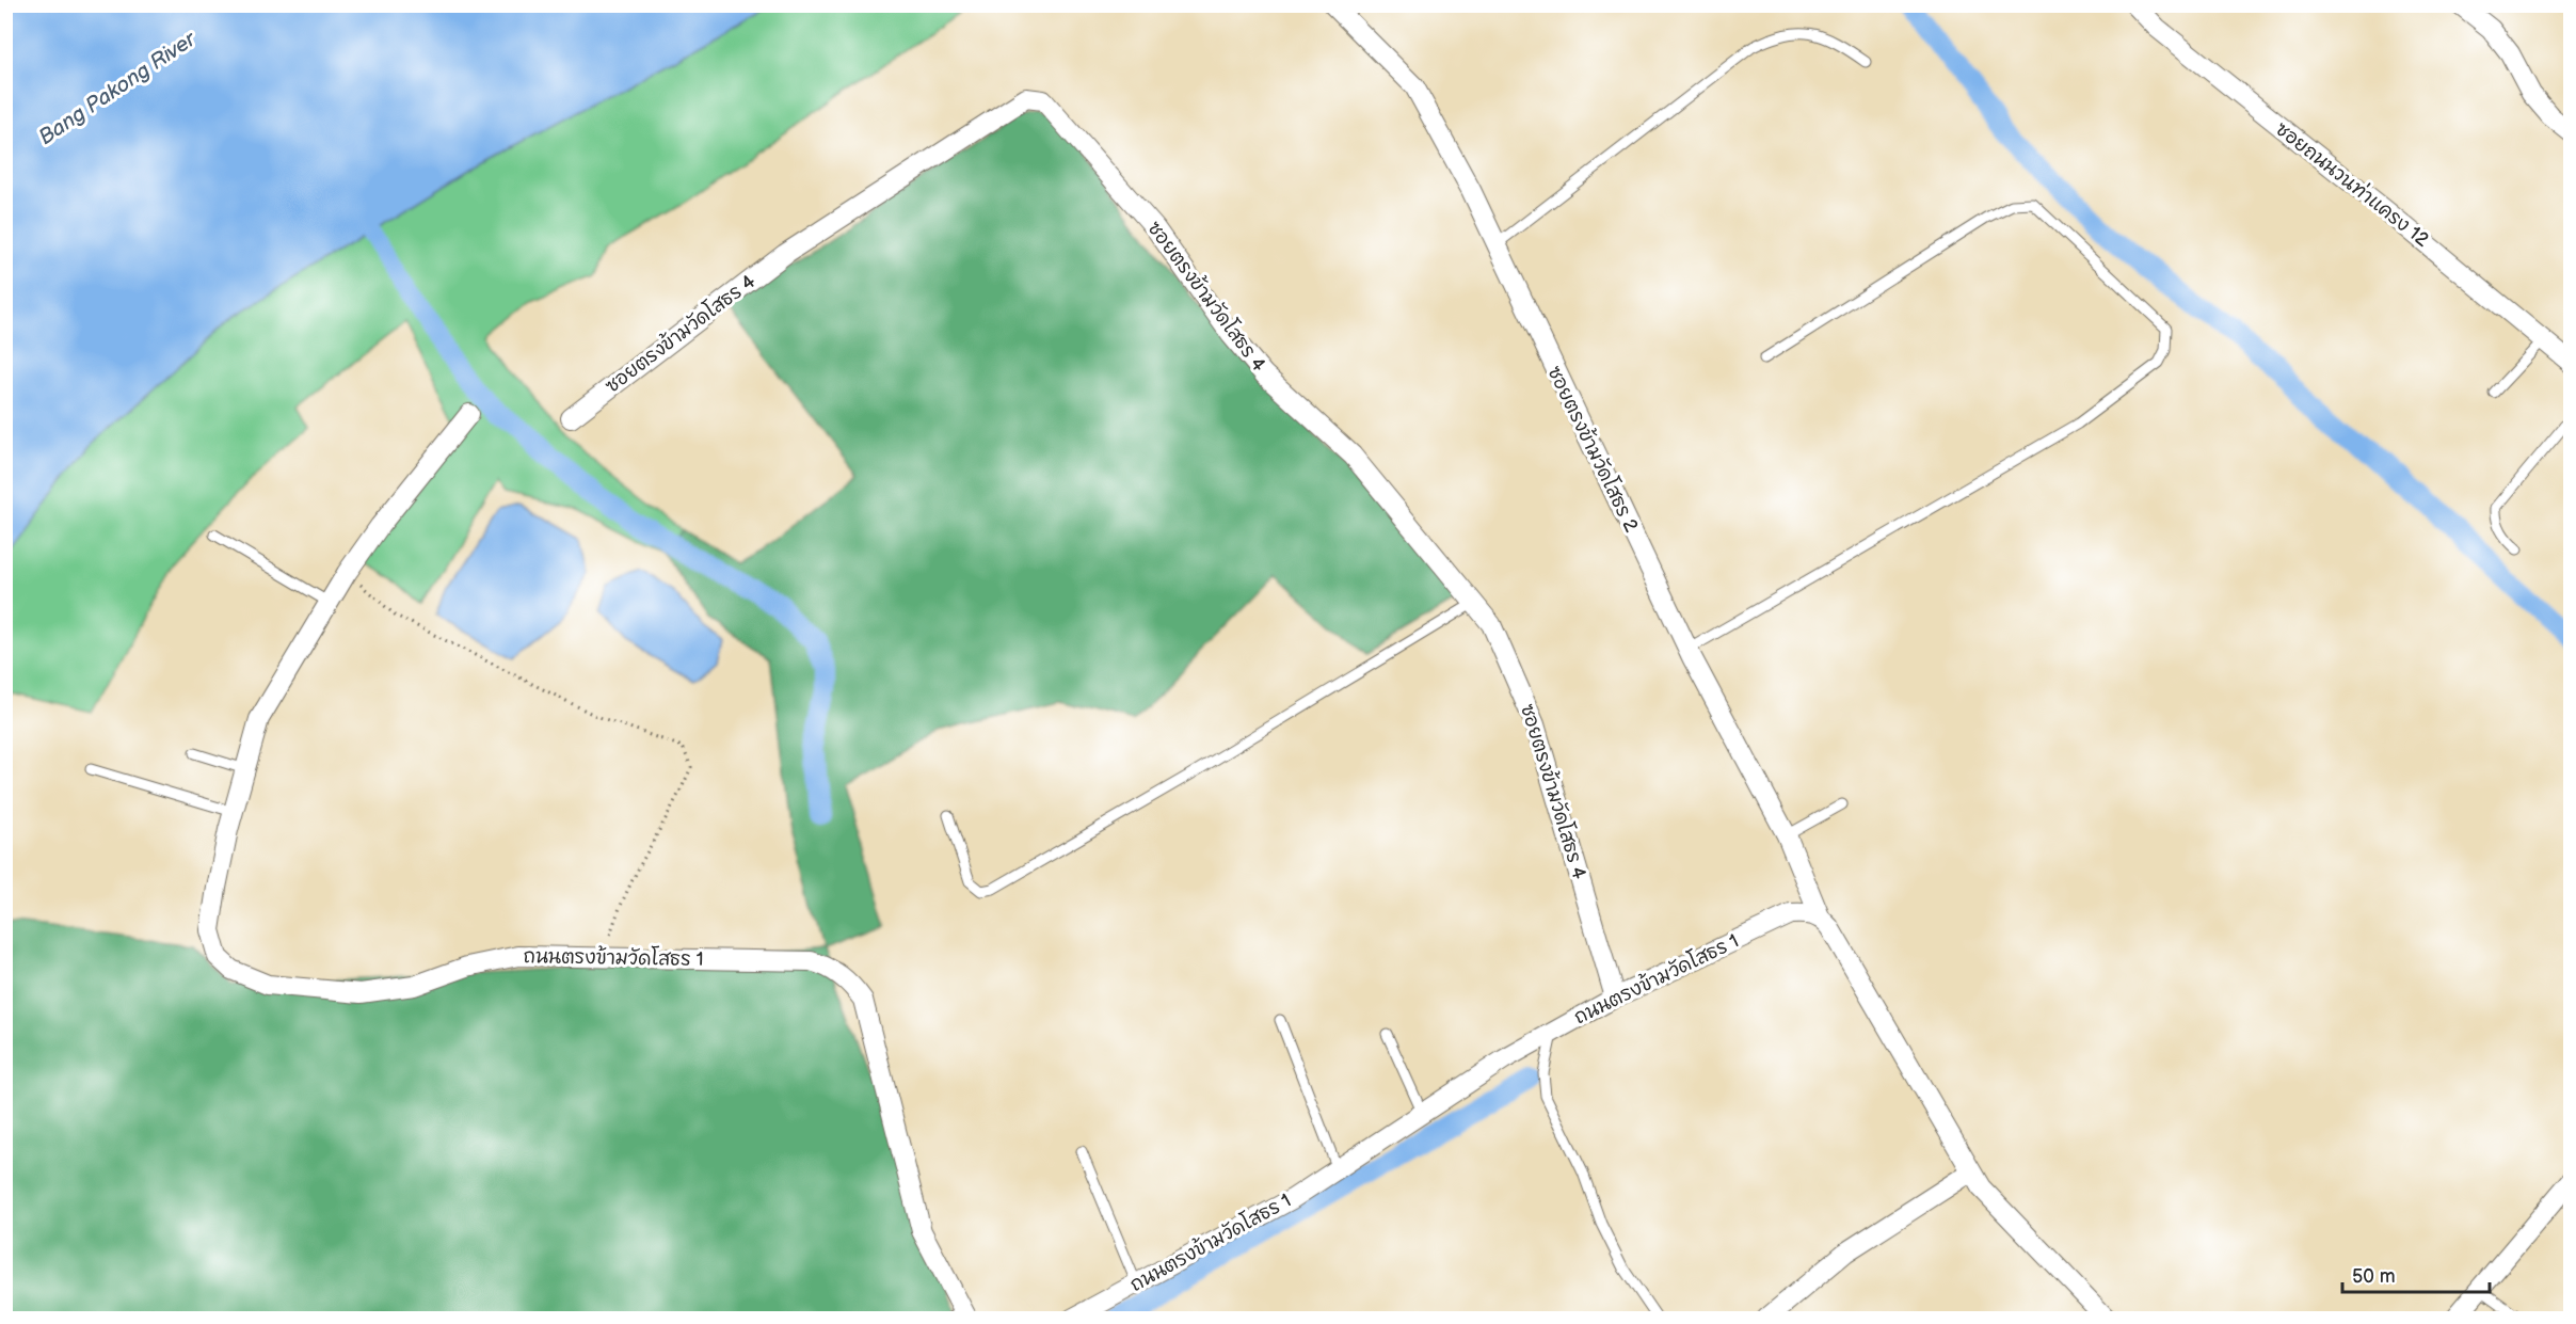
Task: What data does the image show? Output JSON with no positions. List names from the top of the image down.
{
  "streets": {
    "street": [
      "ซอยถนนวนท่าแครง 12",
      "ซอยตรงข้ามวัดโสธร 4",
      "ซอยตรงข้ามวัดโสธร 2",
      "ถนนตรงข้ามวัดโสธร 1"
    ]
  },
  "crossings": [
    ["ซอยตรงข้ามวัดโสธร 4", "ถนนตรงข้ามวัดโสธร 1"],
    ["ซอยตรงข้ามวัดโสธร 2", "ถนนตรงข้ามวัดโสธร 1"]
  ],
  "water": ["Bang Pakong River"],
  "scale_bar": "50 m"
}
